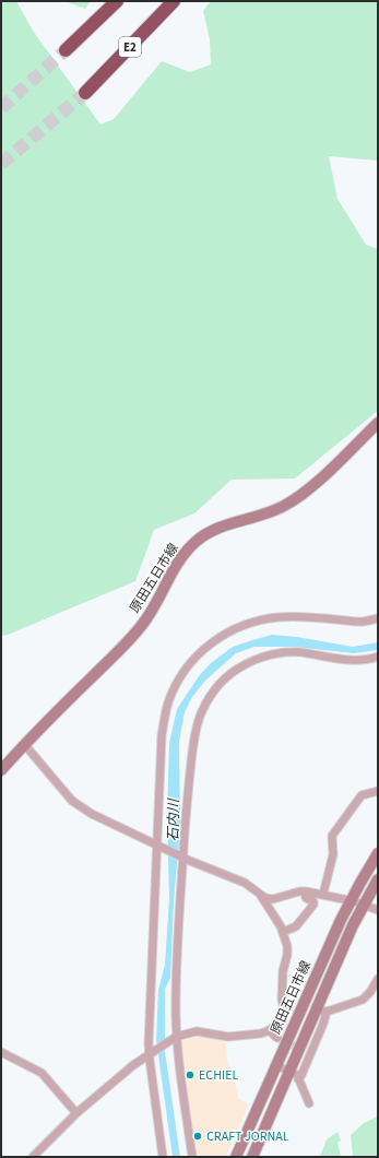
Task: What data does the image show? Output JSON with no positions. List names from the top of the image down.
{
  "streets": {
    "highway": ["E2"],
    "main road": ["原田五日市線"]
  },
  "water": ["石内川"],
  "places": ["ECHIEL", "CRAFT JORNAL"]
}
